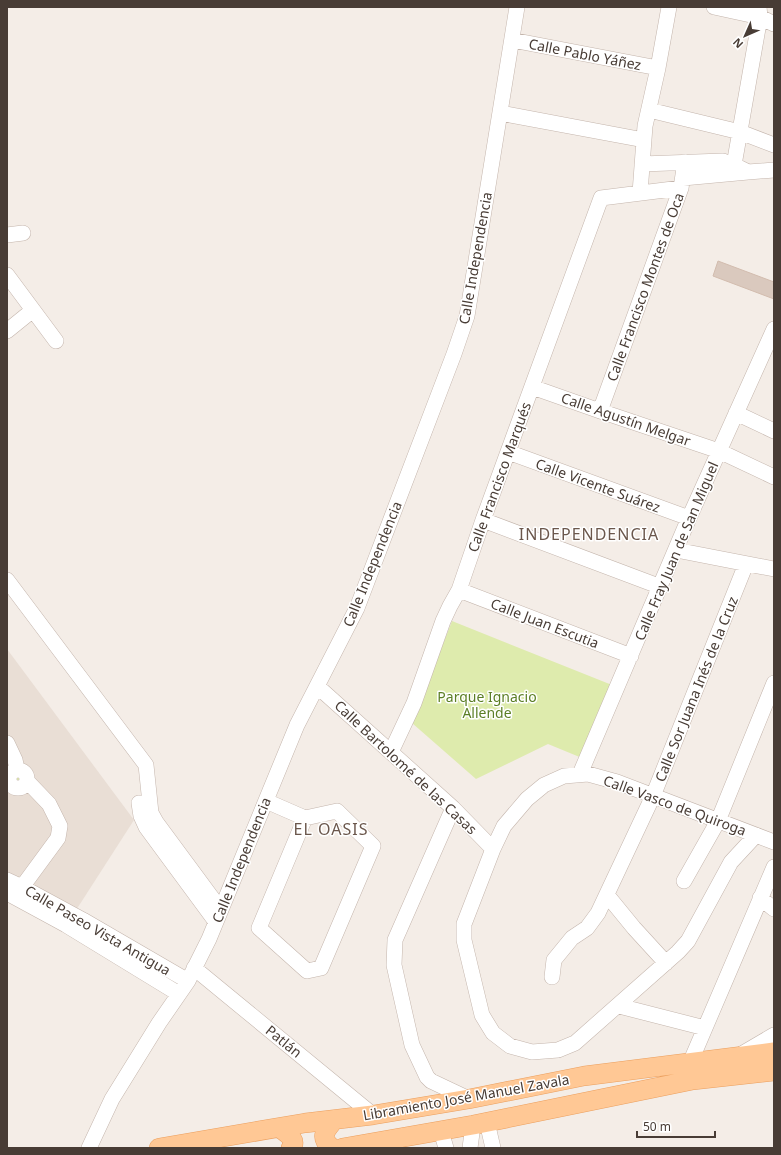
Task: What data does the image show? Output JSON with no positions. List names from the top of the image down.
{
  "streets": {
    "main road": ["Libramiento José Manuel Zavala"],
    "street": [
      "Calle Pablo Yáñez",
      "Calle Independencia",
      "Calle Francisco Montes de Oca",
      "Calle Agustín Melgar",
      "Calle Francisco Marqués",
      "Calle Vicente Suárez",
      "Calle Fray Juan de San Miguel",
      "Calle Juan Escutia",
      "Calle Sor Juana Inés de la Cruz",
      "Calle Bartolomé de las Casas",
      "Calle Vasco de Quiroga",
      "Calle Paseo Vista Antigua",
      "Patlán"
    ]
  },
  "crossings": [
    ["Calle Pablo Yáñez", "Calle Independencia"],
    ["Calle Independencia", "Calle Bartolomé de las Casas"],
    ["Calle Independencia", "Calle Paseo Vista Antigua"],
    ["Calle Independencia", "Patlán"],
    ["Calle Francisco Montes de Oca", "Calle Agustín Melgar"],
    ["Calle Agustín Melgar", "Calle Francisco Marqués"],
    ["Calle Agustín Melgar", "Calle Fray Juan de San Miguel"],
    ["Calle Francisco Marqués", "Calle Vicente Suárez"],
    ["Calle Francisco Marqués", "Calle Juan Escutia"],
    ["Calle Francisco Marqués", "Calle Bartolomé de las Casas"],
    ["Calle Vicente Suárez", "Calle Fray Juan de San Miguel"],
    ["Calle Fray Juan de San Miguel", "Calle Juan Escutia"],
    ["Calle Fray Juan de San Miguel", "Calle Vasco de Quiroga"],
    ["Calle Sor Juana Inés de la Cruz", "Calle Vasco de Quiroga"],
    ["Calle Bartolomé de las Casas", "Calle Vasco de Quiroga"],
    ["Calle Paseo Vista Antigua", "Patlán"],
    ["Patlán", "Libramiento José Manuel Zavala"]
  ],
  "districts": ["INDEPENDENCIA", "EL OASIS"],
  "parks": ["Parque Ignacio Allende"],
  "scale_bar": "50 m",
  "north": "bottom left"
}
